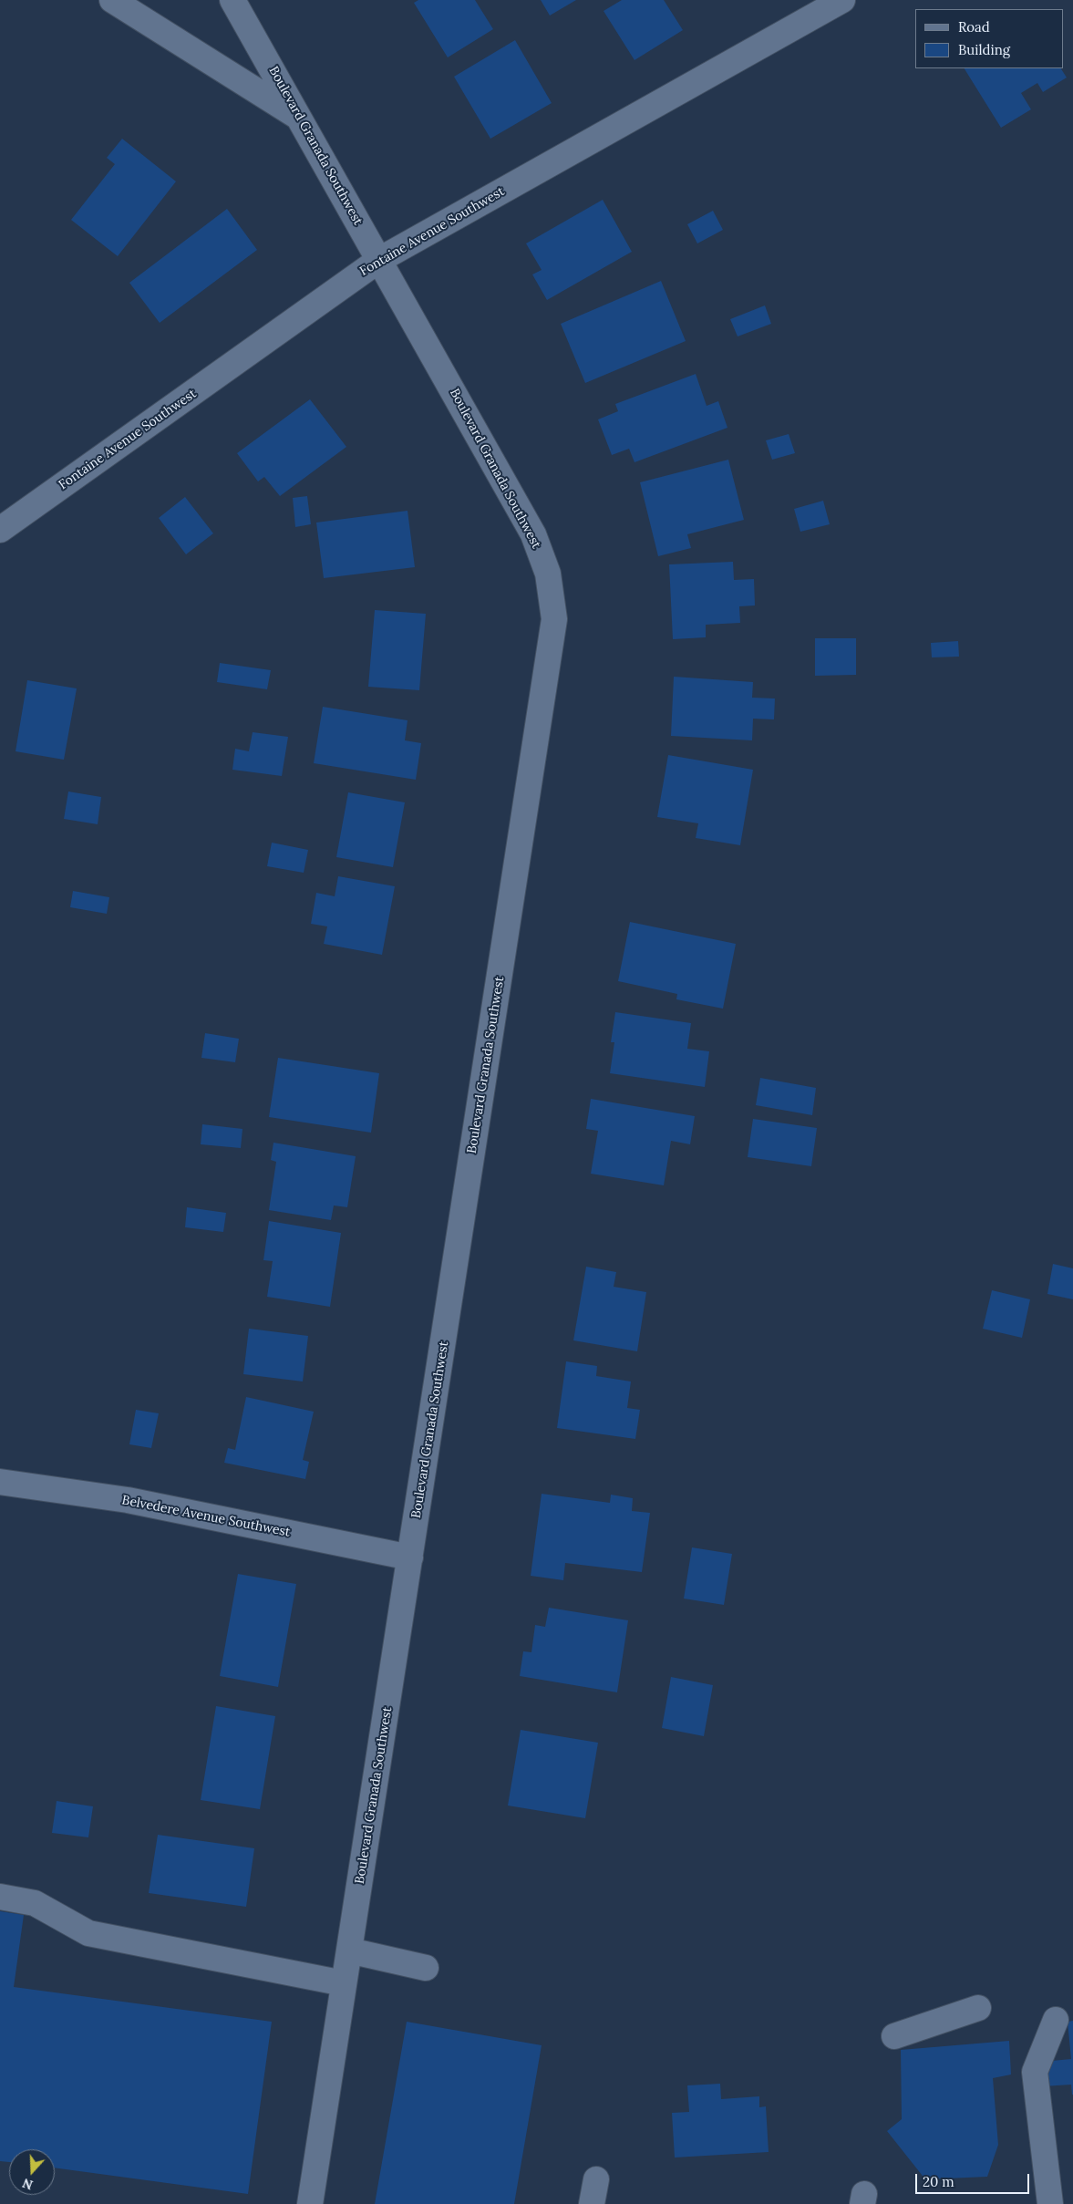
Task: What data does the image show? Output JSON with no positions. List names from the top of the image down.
{
  "streets": {
    "street": ["Boulevard Granada Southwest", "Fontaine Avenue Southwest", "Belvedere Avenue Southwest"]
  },
  "crossings": [
    ["Boulevard Granada Southwest", "Fontaine Avenue Southwest"],
    ["Boulevard Granada Southwest", "Belvedere Avenue Southwest"]
  ],
  "legend": ["Road", "Building"],
  "scale_bar": "20 m",
  "north": "bottom"
}
